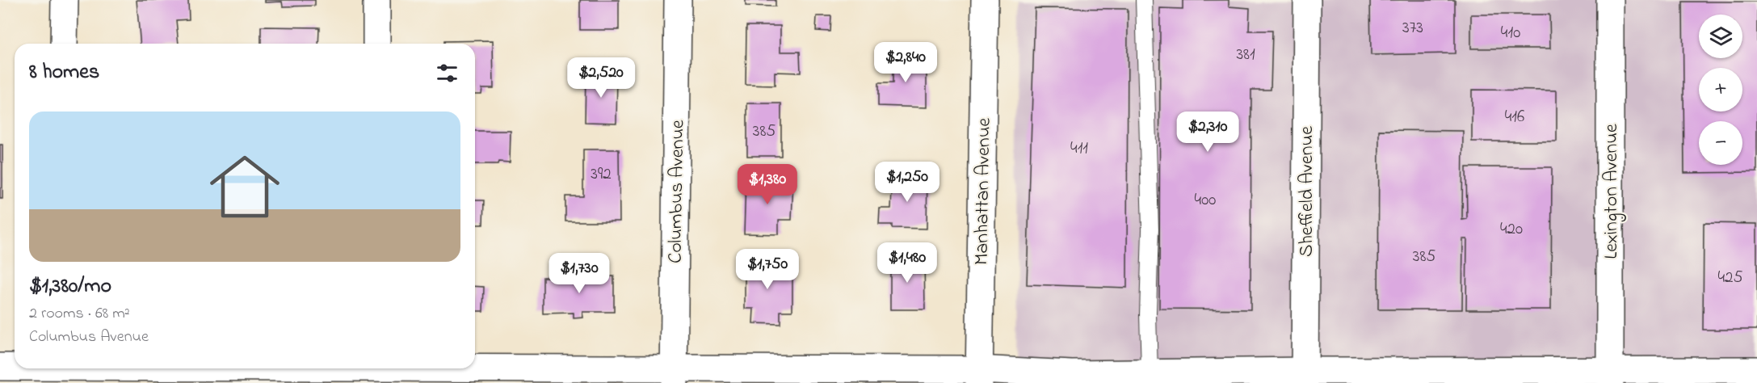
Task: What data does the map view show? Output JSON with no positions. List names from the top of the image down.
{
  "streets": {
    "street": [
      "Columbus Avenue",
      "Manhattan Avenue",
      "Sheffield Avenue",
      "Lexington Avenue"
    ]
  },
  "house_numbers": [
    "373",
    "410",
    "381",
    "416",
    "385",
    "411",
    "392",
    "400",
    "420",
    "385",
    "425"
  ],
  "page": {
    "map_buttons": ["+", "−"],
    "price": [
      "$2,840",
      "$2,520",
      "$2,310",
      "$1,250",
      "$1,380",
      "$1,480",
      "$1,750",
      "$1,730"
    ],
    "heading": "8 homes",
    "list": [
      {
        "name": "$1,380/mo",
        "note": "2 rooms · 68 m² · Columbus Avenue"
      }
    ]
  }
}
